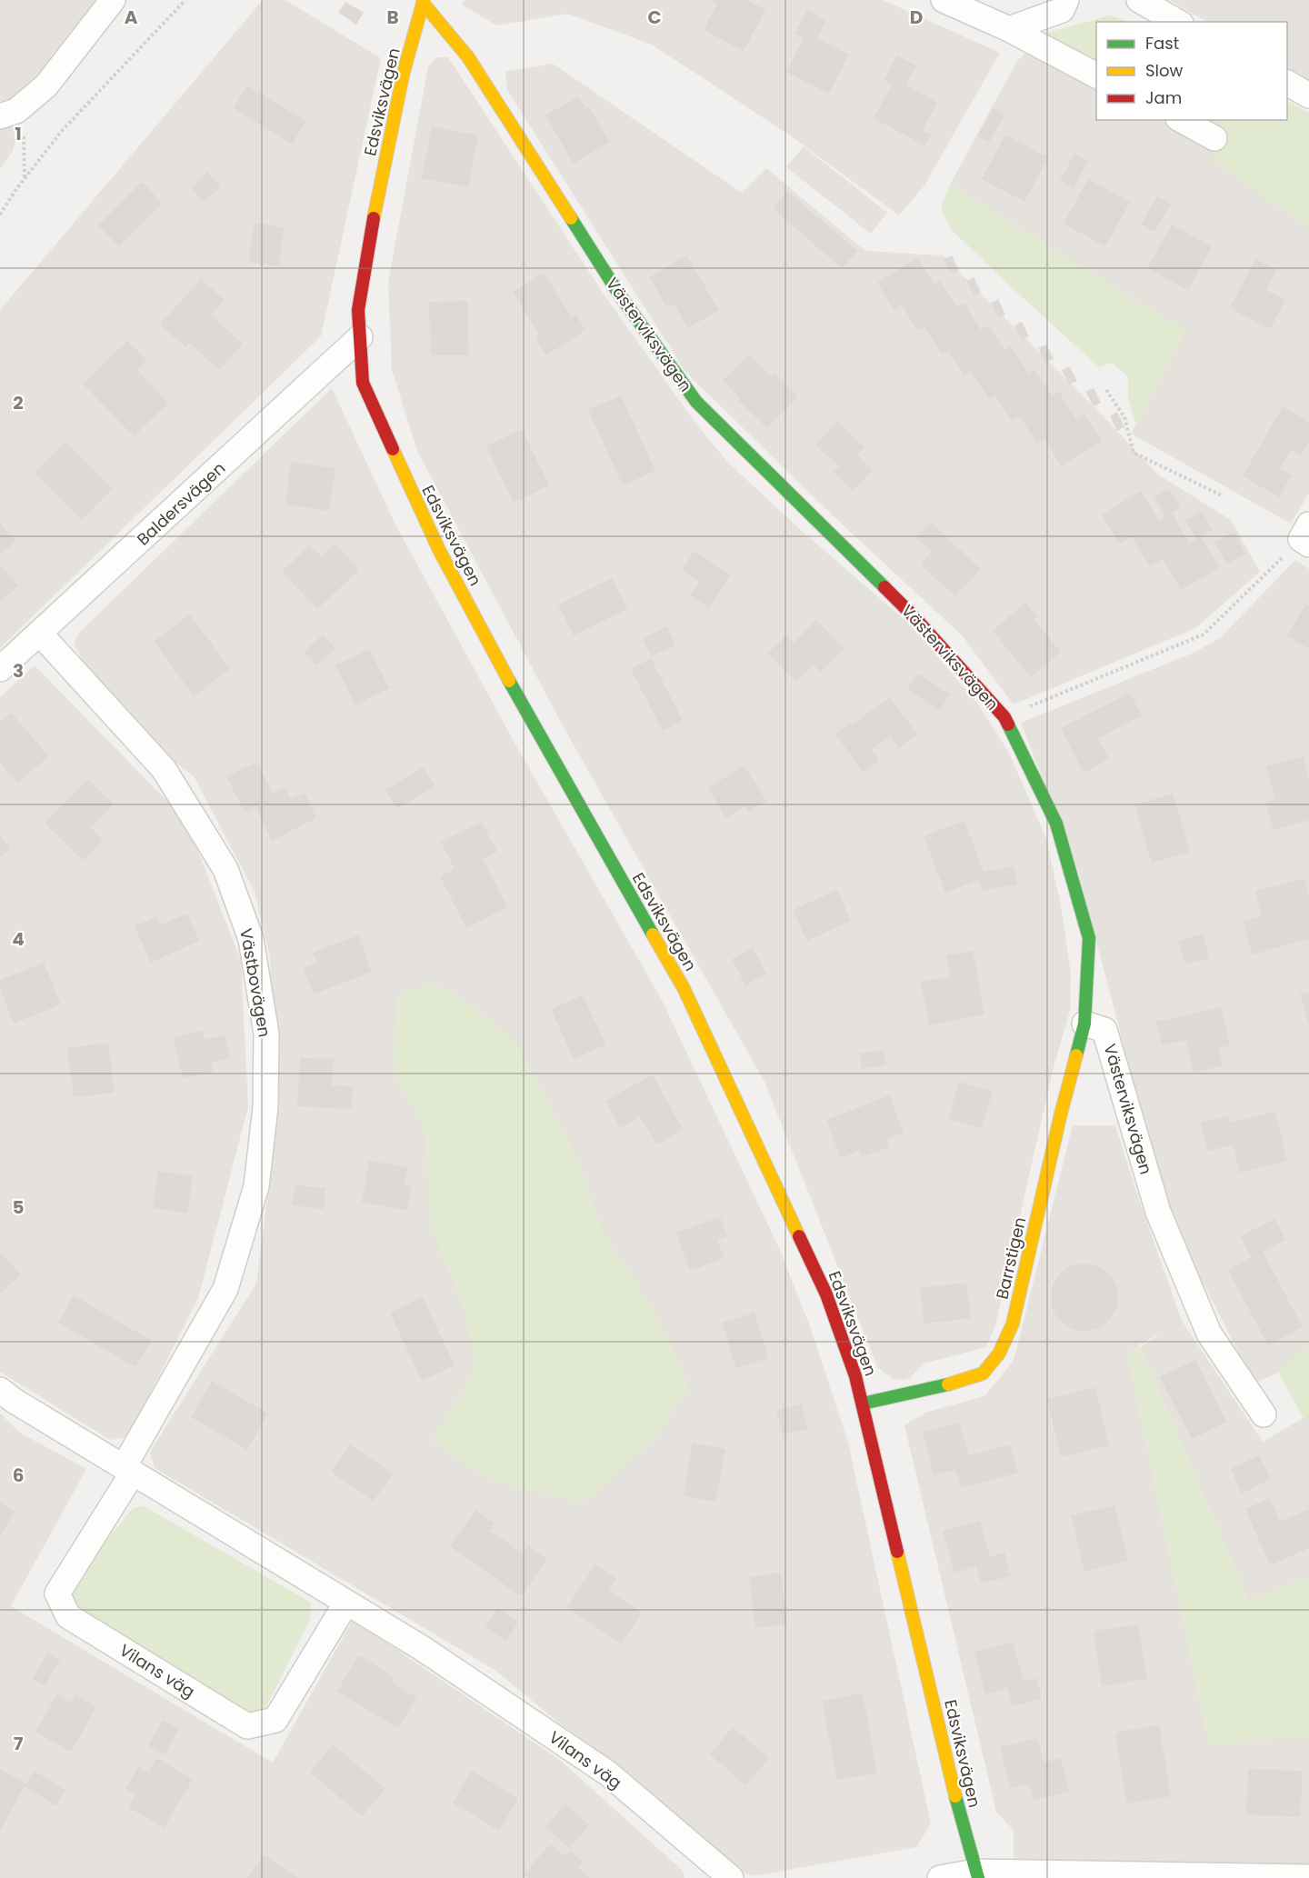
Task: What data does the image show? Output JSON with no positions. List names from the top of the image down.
{
  "streets": {
    "street": [
      "Edsviksvägen",
      "Västerviksvägen",
      "Baldersvägen",
      "Västbovägen",
      "Barrstigen",
      "Vilans väg"
    ]
  },
  "crossings": [
    ["Edsviksvägen", "Västerviksvägen"],
    ["Edsviksvägen", "Baldersvägen"],
    ["Edsviksvägen", "Barrstigen"],
    ["Västerviksvägen", "Barrstigen"],
    ["Baldersvägen", "Västbovägen"],
    ["Västbovägen", "Vilans väg"]
  ],
  "legend": ["Fast", "Slow", "Jam"],
  "grid": {
    "columns": [
      "A",
      "B",
      "C",
      "D"
    ],
    "rows": [
      "1",
      "2",
      "3",
      "4",
      "5",
      "6",
      "7"
    ]
  }
}
